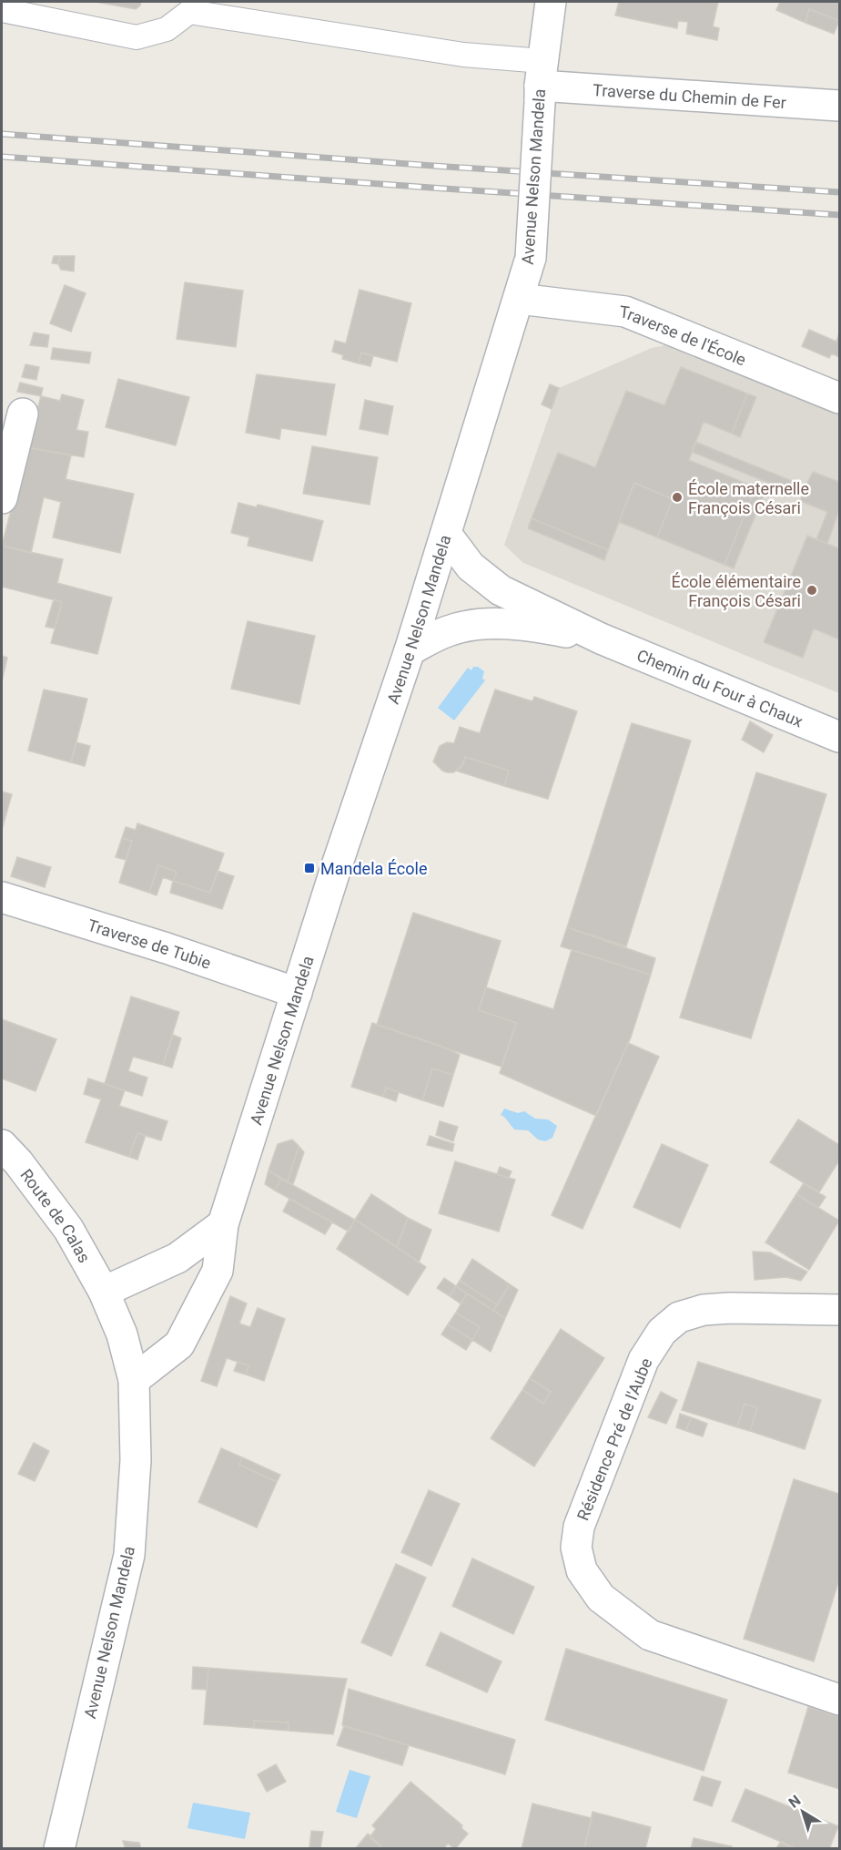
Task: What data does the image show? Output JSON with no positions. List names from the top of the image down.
{
  "streets": {
    "street": [
      "Traverse du Chemin de Fer",
      "Avenue Nelson Mandela",
      "Traverse de l'École",
      "Chemin du Four à Chaux",
      "Traverse de Tubie",
      "Route de Calas",
      "Résidence Pré de l'Aube"
    ]
  },
  "crossings": [
    ["Traverse du Chemin de Fer", "Avenue Nelson Mandela"],
    ["Avenue Nelson Mandela", "Traverse de l'École"],
    ["Avenue Nelson Mandela", "Chemin du Four à Chaux"],
    ["Avenue Nelson Mandela", "Traverse de Tubie"],
    ["Avenue Nelson Mandela", "Route de Calas"]
  ],
  "places": {
    "other": ["École maternelle François Césari", "École élémentaire François Césari"],
    "transit": ["Mandela École"]
  },
  "north": "top left"
}
